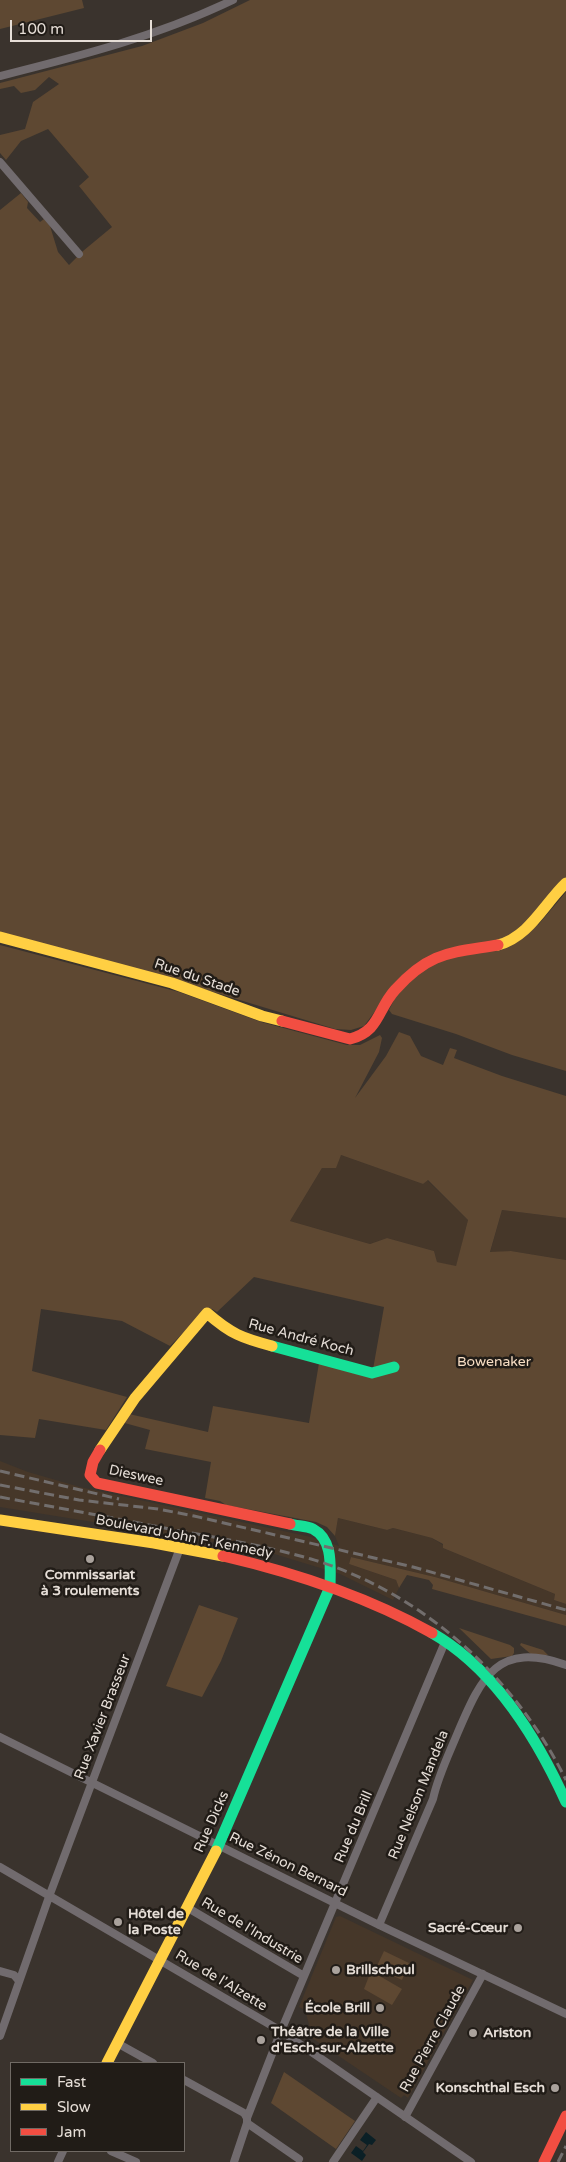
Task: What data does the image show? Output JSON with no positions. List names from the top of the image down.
{
  "streets": {
    "street": [
      "Rue du Stade",
      "Rue André Koch",
      "Dieswee",
      "Boulevard John F. Kennedy",
      "Rue Xavier Brasseur",
      "Rue Nelson Mandela",
      "Rue Dicks",
      "Rue du Brill",
      "Rue Zénon Bernard",
      "Rue de l'Industrie",
      "Rue de l'Alzette",
      "Rue Pierre Claude"
    ]
  },
  "crossings": [
    ["Rue André Koch", "Dieswee"],
    ["Dieswee", "Boulevard John F. Kennedy"],
    ["Dieswee", "Rue Dicks"],
    ["Boulevard John F. Kennedy", "Rue Xavier Brasseur"],
    ["Boulevard John F. Kennedy", "Rue Nelson Mandela"],
    ["Boulevard John F. Kennedy", "Rue Dicks"],
    ["Boulevard John F. Kennedy", "Rue du Brill"],
    ["Rue Xavier Brasseur", "Rue Zénon Bernard"],
    ["Rue Xavier Brasseur", "Rue de l'Alzette"],
    ["Rue Nelson Mandela", "Rue Zénon Bernard"],
    ["Rue Dicks", "Rue Zénon Bernard"],
    ["Rue Dicks", "Rue de l'Industrie"],
    ["Rue Dicks", "Rue de l'Alzette"],
    ["Rue du Brill", "Rue Zénon Bernard"],
    ["Rue du Brill", "Rue de l'Industrie"],
    ["Rue du Brill", "Rue de l'Alzette"],
    ["Rue Zénon Bernard", "Rue Pierre Claude"],
    ["Rue de l'Alzette", "Rue Pierre Claude"]
  ],
  "parks": ["Bowenaker"],
  "places": [
    "Commissariat à 3 roulements",
    "Hôtel de la Poste",
    "Sacré-Cœur",
    "Brillschoul",
    "École Brill",
    "Ariston",
    "Théâtre de la Ville d'Esch-sur-Alzette",
    "Konschthal Esch"
  ],
  "legend": ["Fast", "Slow", "Jam"],
  "scale_bar": "100 m"
}
